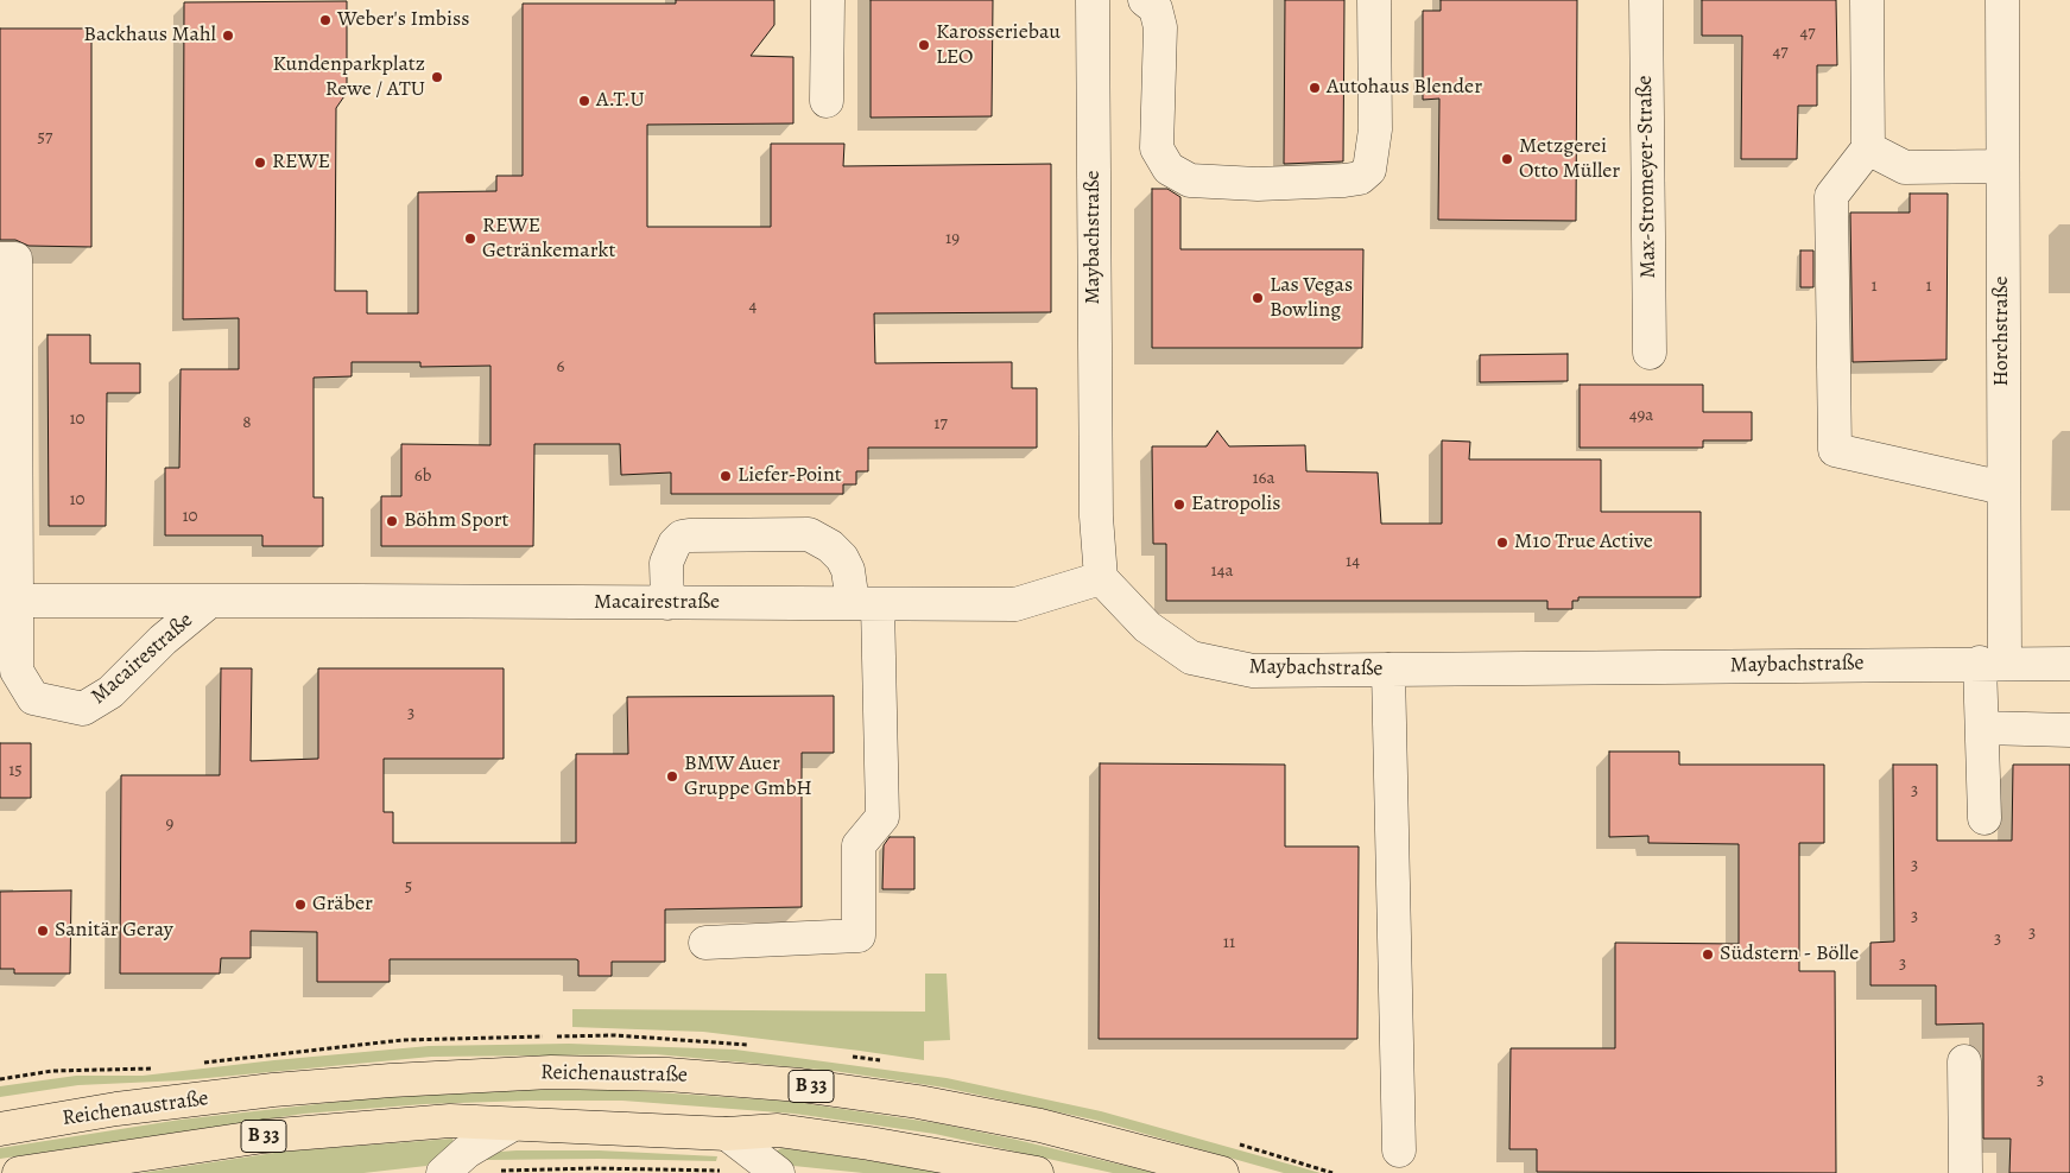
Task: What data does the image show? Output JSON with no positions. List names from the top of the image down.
{
  "streets": {
    "main road": ["Reichenaustraße", "B 33"],
    "street": [
      "Max-Stromeyer-Straße",
      "Maybachstraße",
      "Horchstraße",
      "Macairestraße"
    ]
  },
  "crossings": [
    ["Maybachstraße", "Horchstraße"],
    ["Maybachstraße", "Macairestraße"]
  ],
  "places": [
    "Weber's Imbiss",
    "Backhaus Mahl",
    "Karosseriebau LEO",
    "Kundenparkplatz Rewe / ATU",
    "Autohaus Blender",
    "A.T.U",
    "Metzgerei Otto Müller",
    "REWE",
    "REWE Getränkemarkt",
    "Las Vegas Bowling",
    "Liefer-Point",
    "Eatropolis",
    "Böhm Sport",
    "M10 True Active",
    "BMW Auer Gruppe GmbH",
    "Gräber",
    "Sanitär Geray",
    "Südstern - Bölle"
  ],
  "house_numbers": [
    "47",
    "47",
    "57",
    "19",
    "1",
    "1",
    "4",
    "6",
    "49a",
    "10",
    "8",
    "17",
    "6b",
    "16a",
    "10",
    "10",
    "14",
    "14a",
    "3",
    "15",
    "3",
    "9",
    "3",
    "5",
    "3",
    "3",
    "3",
    "11",
    "3",
    "3"
  ]
}
